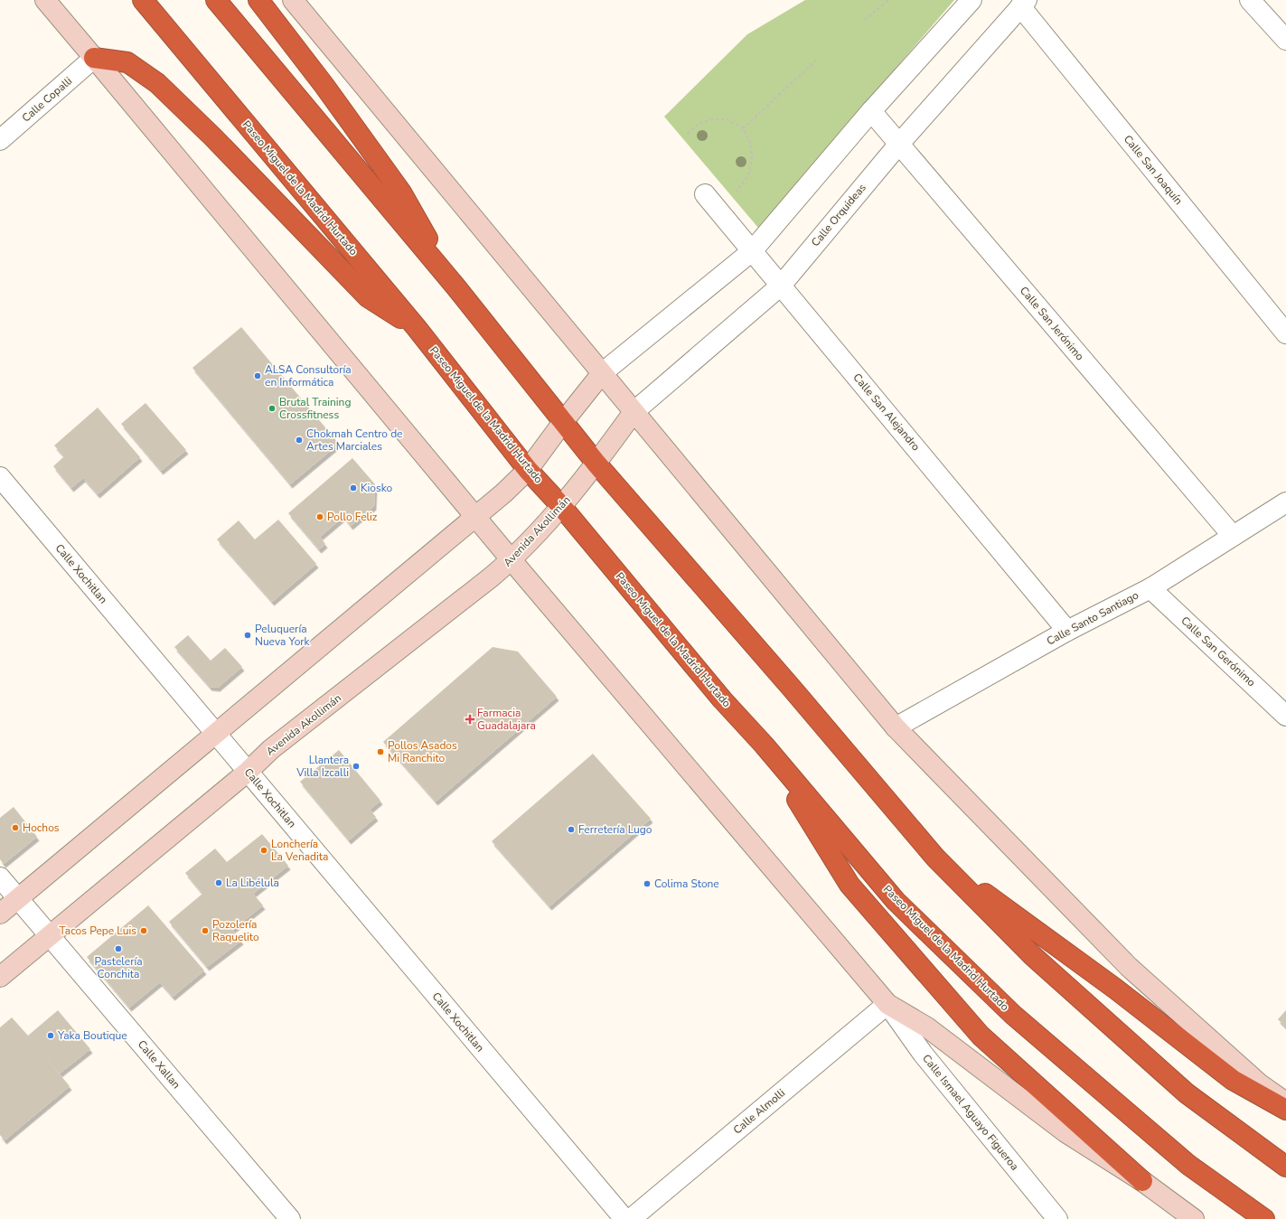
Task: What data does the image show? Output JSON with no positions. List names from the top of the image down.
{
  "streets": {
    "highway": ["Paseo Miguel de la Madrid Hurtado"],
    "street": [
      "Calle Copalli",
      "Calle San Joaquín",
      "Calle Orquideas",
      "Calle San Jerónimo",
      "Calle San Alejandro",
      "Avenida Akollimán",
      "Calle Xochitlan",
      "Calle Santo Santiago",
      "Calle San Gerónimo",
      "Calle Xallan",
      "Calle Almolli",
      "Calle Ismael Aguayo Figueroa"
    ]
  },
  "crossings": [
    ["Calle San Joaquín", "Calle Orquideas"],
    ["Paseo Miguel de la Madrid Hurtado", "Avenida Akollimán"],
    ["Calle Orquideas", "Calle San Jerónimo"],
    ["Calle Orquideas", "Calle San Alejandro"],
    ["Calle Orquideas", "Avenida Akollimán"],
    ["Calle San Jerónimo", "Calle Santo Santiago"],
    ["Calle San Alejandro", "Calle Santo Santiago"],
    ["Avenida Akollimán", "Calle Xochitlan"],
    ["Avenida Akollimán", "Calle Xallan"],
    ["Calle Santo Santiago", "Calle San Gerónimo"],
    ["Calle Almolli", "Calle Ismael Aguayo Figueroa"]
  ],
  "places": {
    "other": [
      "ALSA Consultoría en Informática",
      "Brutal Training Crossfitness",
      "Chokmah Centro de Artes Marciales",
      "Kiosko",
      "Pollo Feliz",
      "Peluquería Nueva York",
      "Pollos Asados Mi Ranchito",
      "Llantera Villa Izcalli",
      "Hochos",
      "Ferretería Lugo",
      "Lonchería La Venadita",
      "La Libélula",
      "Colima Stone",
      "Tacos Pepe Luis",
      "Pozolería Raquelito",
      "Pastelería Conchita",
      "Yaka Boutique"
    ],
    "health": ["Farmacia Guadalajara"]
  }
}
